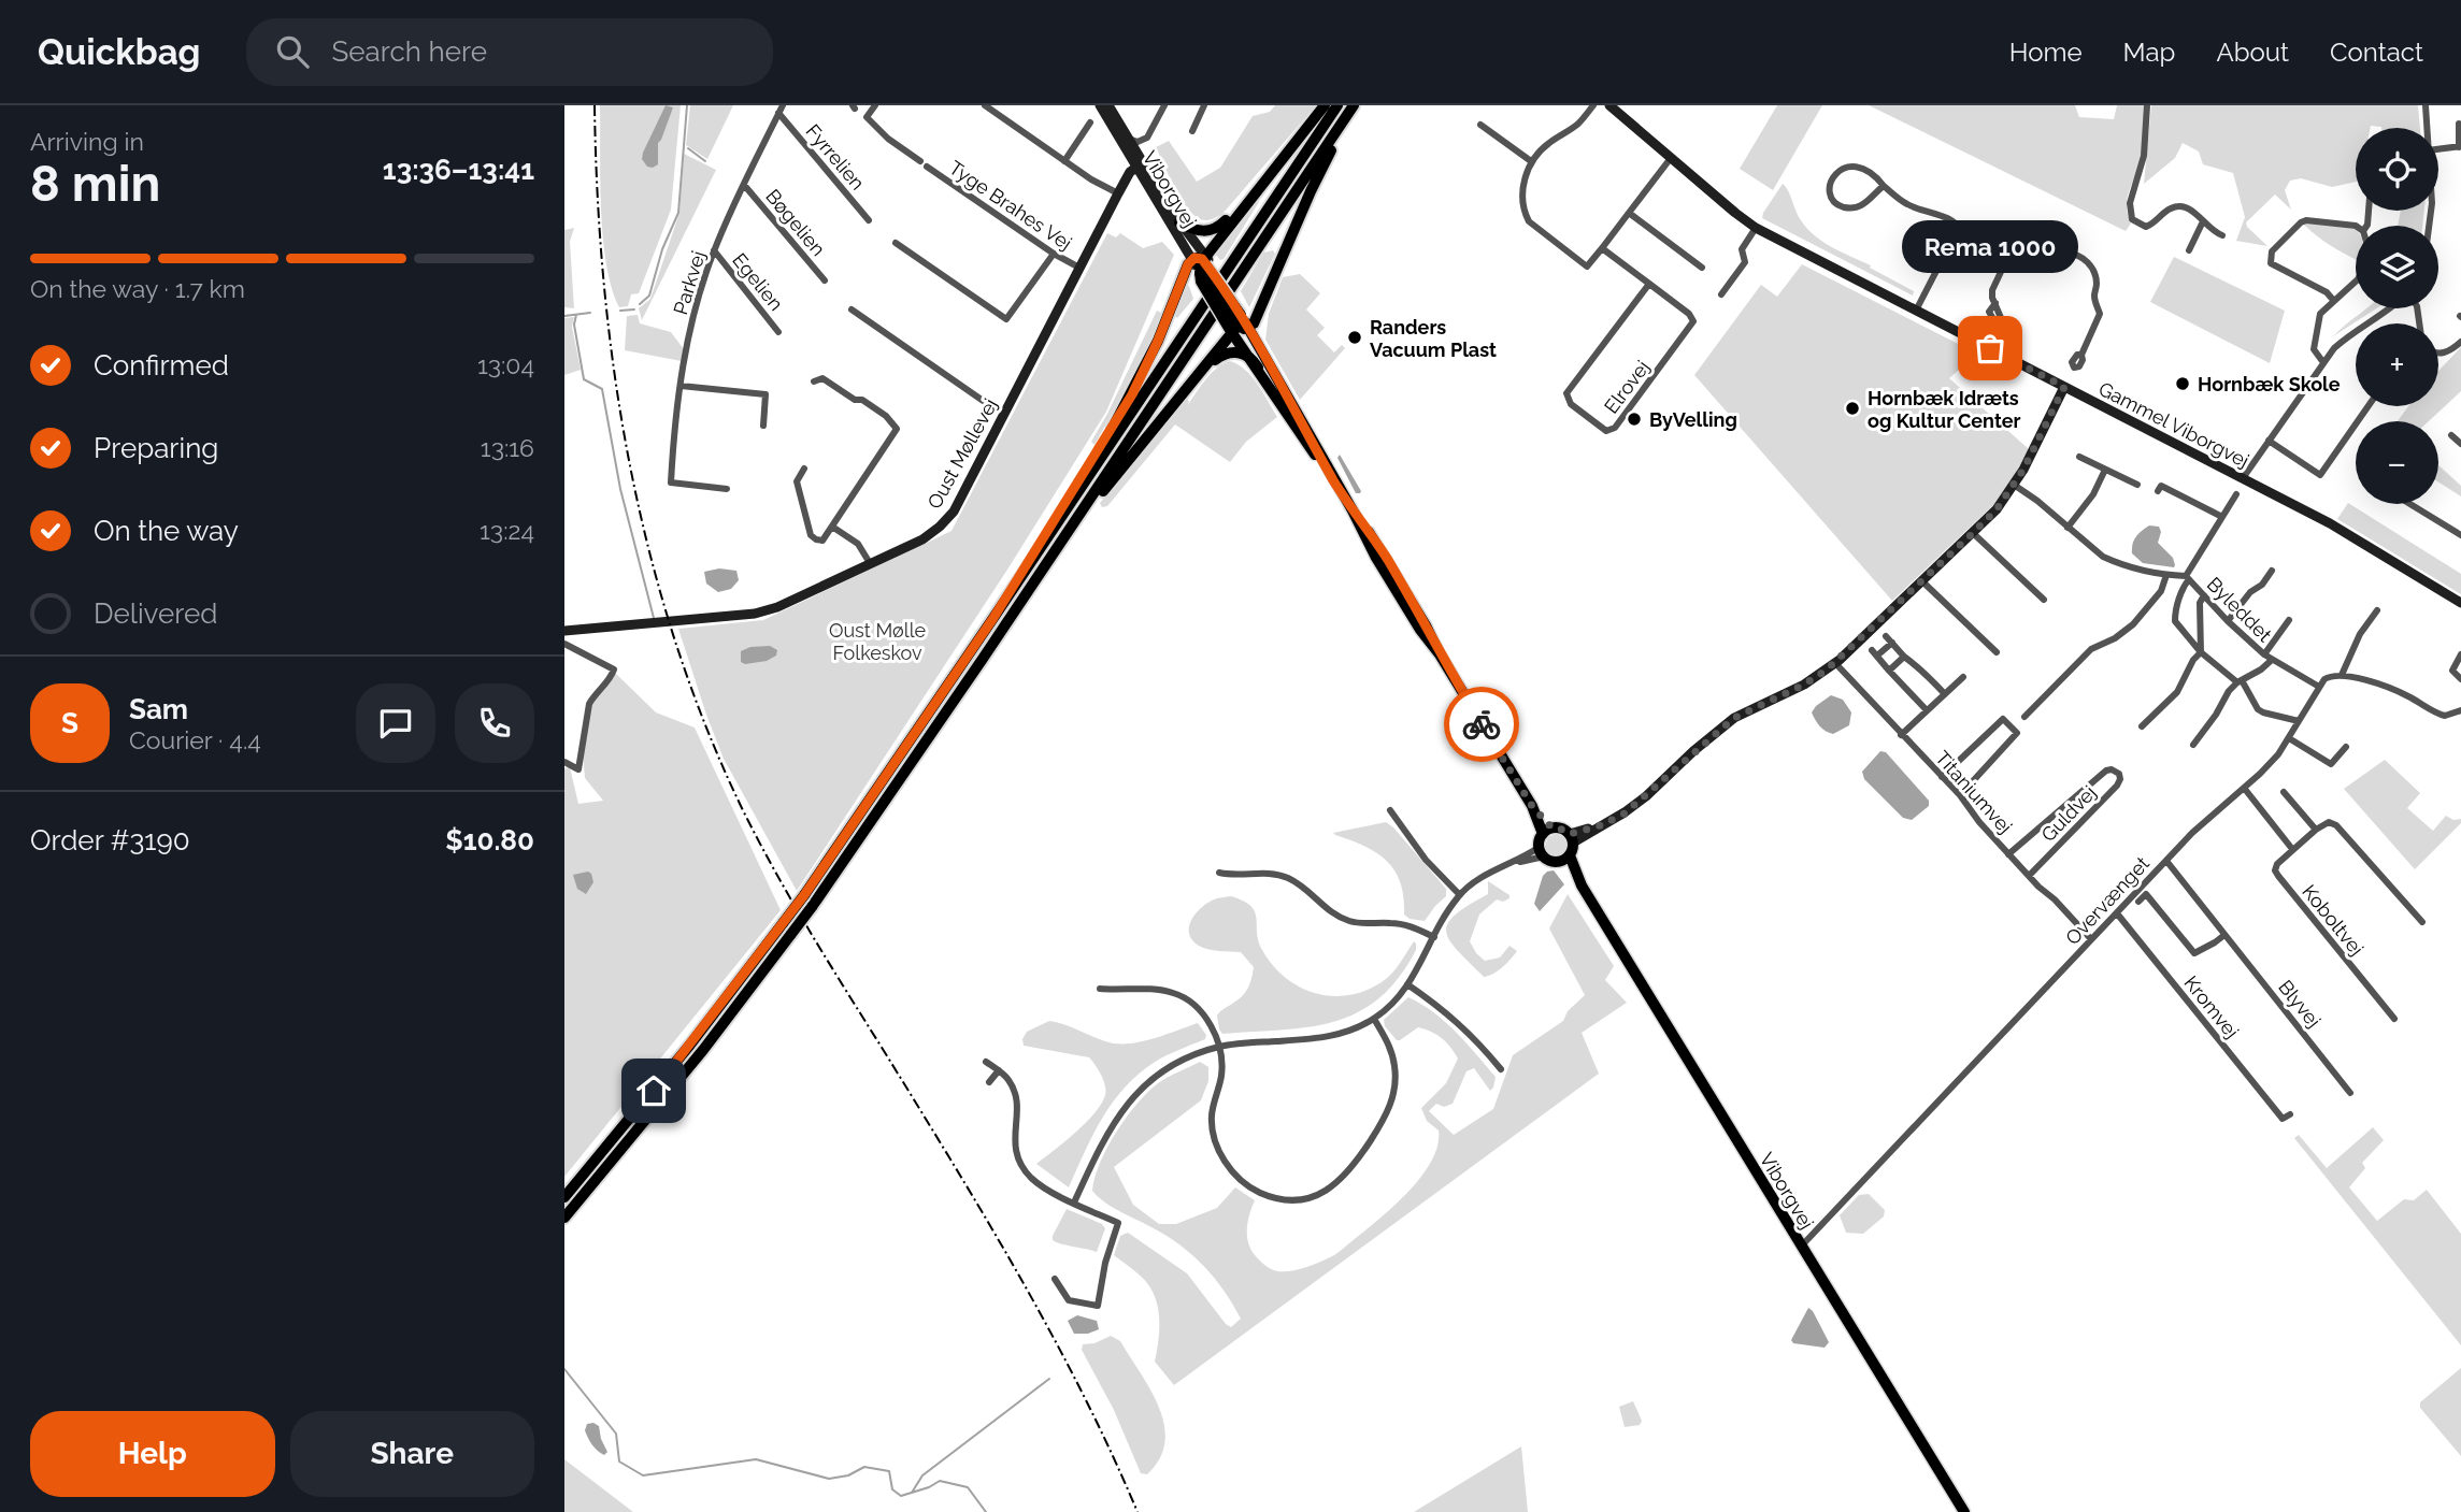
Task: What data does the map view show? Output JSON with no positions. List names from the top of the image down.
{
  "streets": {
    "main road": ["Viborgvej"],
    "street": [
      "Fyrrelien",
      "Tyge Brahes Vej",
      "Bøgelien",
      "Egelien",
      "Parkvej",
      "Elrovej",
      "Gammel Viborgvej",
      "Oust Møllevej",
      "Byleddet",
      "Titaniumvej",
      "Guldvej",
      "Overvænget",
      "Koboltvej",
      "Blyvej",
      "Kromvej"
    ]
  },
  "crossings": [
    ["Fyrrelien", "Parkvej"],
    ["Viborgvej", "Oust Møllevej"],
    ["Viborgvej", "Overvænget"],
    ["Tyge Brahes Vej", "Oust Møllevej"],
    ["Bøgelien", "Parkvej"],
    ["Egelien", "Parkvej"],
    ["Byleddet", "Overvænget"],
    ["Titaniumvej", "Guldvej"],
    ["Titaniumvej", "Overvænget"],
    ["Overvænget", "Blyvej"],
    ["Overvænget", "Kromvej"]
  ],
  "parks": ["Oust Mølle Folkeskov"],
  "places": [
    "Randers Vacuum Plast",
    "Rema 1000",
    "Hornbæk Skole",
    "Hornbæk Idræts og Kultur Center",
    "ByVelling"
  ],
  "page": {
    "header": "Quickbag",
    "search": "Search here",
    "nav": [
      "Home",
      "Map",
      "About",
      "Contact"
    ],
    "heading": ["8 min", "Arriving in", "13:36–13:41"],
    "panel": [
      "Sam",
      "Courier · 4.4",
      "Order #3190",
      "$10.80"
    ],
    "map_buttons": ["+", "−"],
    "bubble": "Rema 1000",
    "bar": "On the way · 1.7 km",
    "list": [
      ["Confirmed", "13:04"],
      ["Preparing", "13:16"],
      ["On the way", "13:24"],
      "Delivered"
    ],
    "round": "S",
    "buttons": ["Help", "Share"]
  }
}
